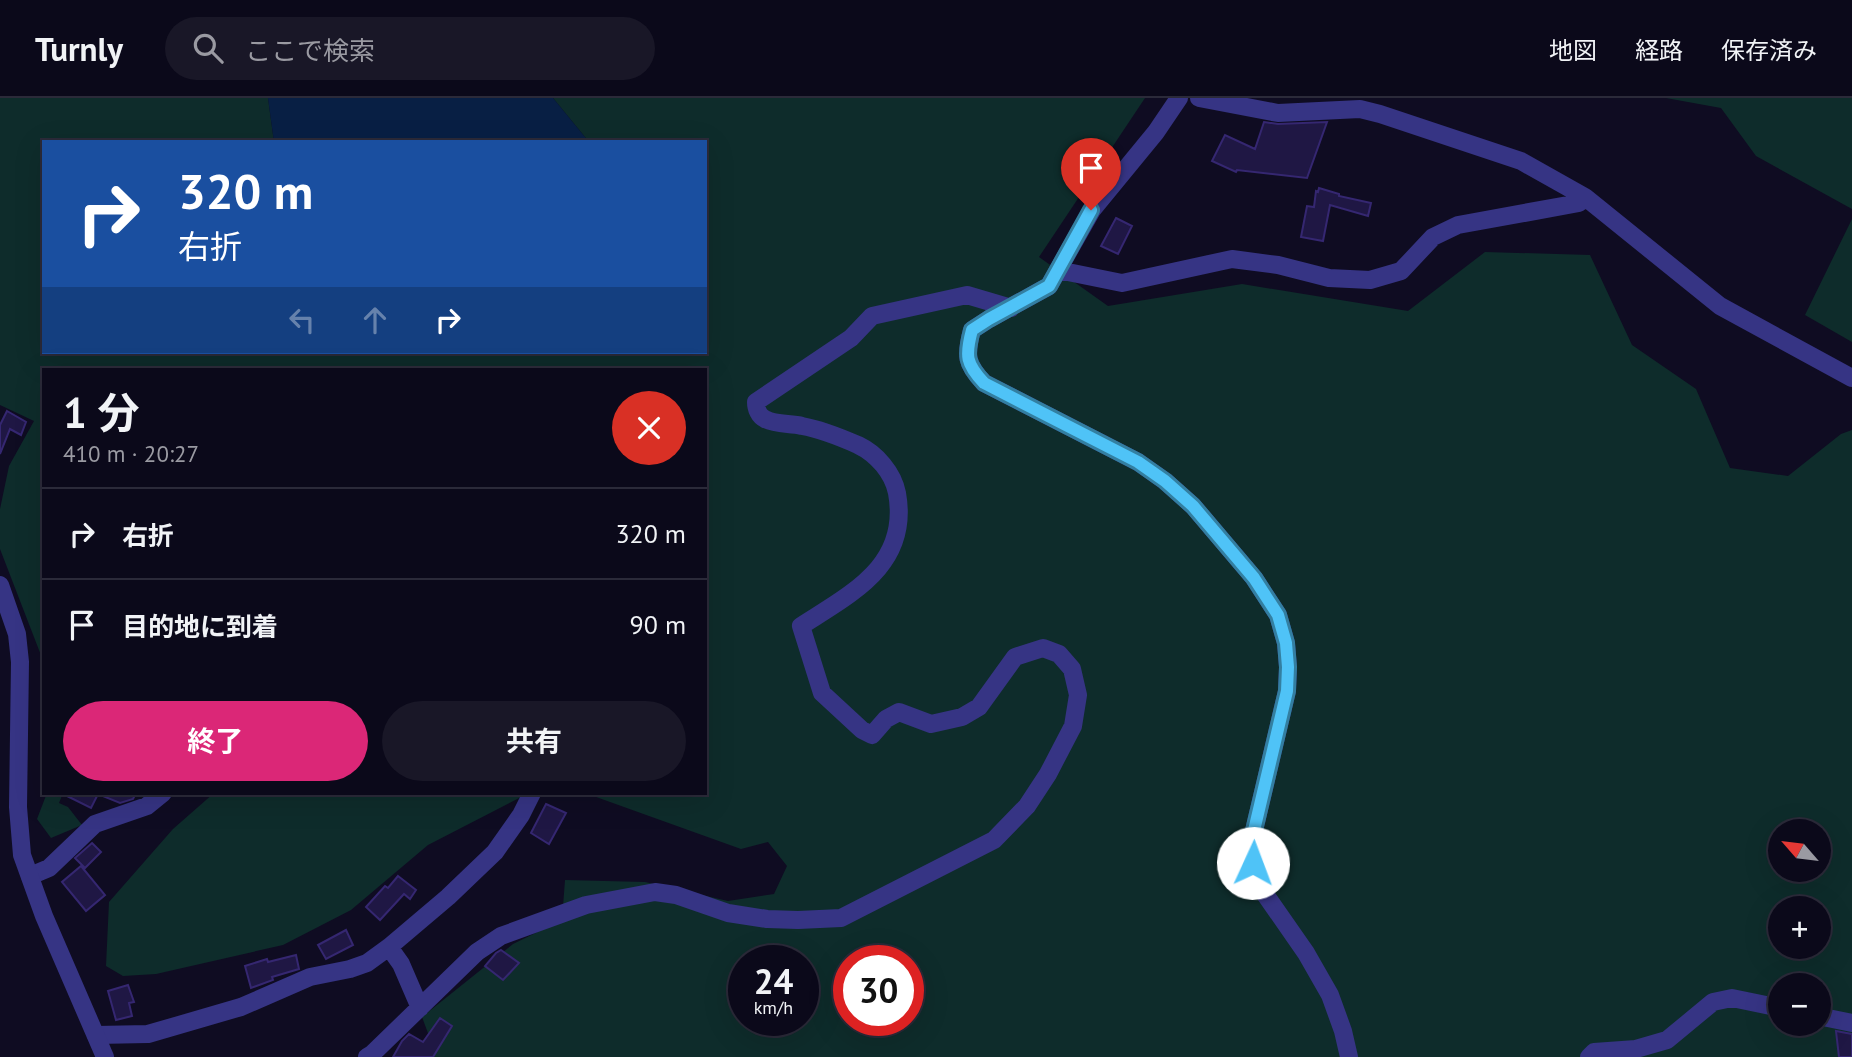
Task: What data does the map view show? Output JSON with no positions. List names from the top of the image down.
{
  "north": "top left",
  "page": {
    "header": "Turnly",
    "search": "ここで検索",
    "nav": ["地図", "経路", "保存済み"],
    "turn": ["320 m", "右折"],
    "heading": ["1 分", "410 m · 20:27"],
    "list": [
      {
        "name": "右折",
        "value": "320 m"
      },
      {
        "name": "目的地に到着",
        "value": "90 m"
      }
    ],
    "buttons": ["終了", "共有"],
    "map_buttons": ["+", "−"],
    "speed": "24 km/h",
    "limit": "30"
  }
}
